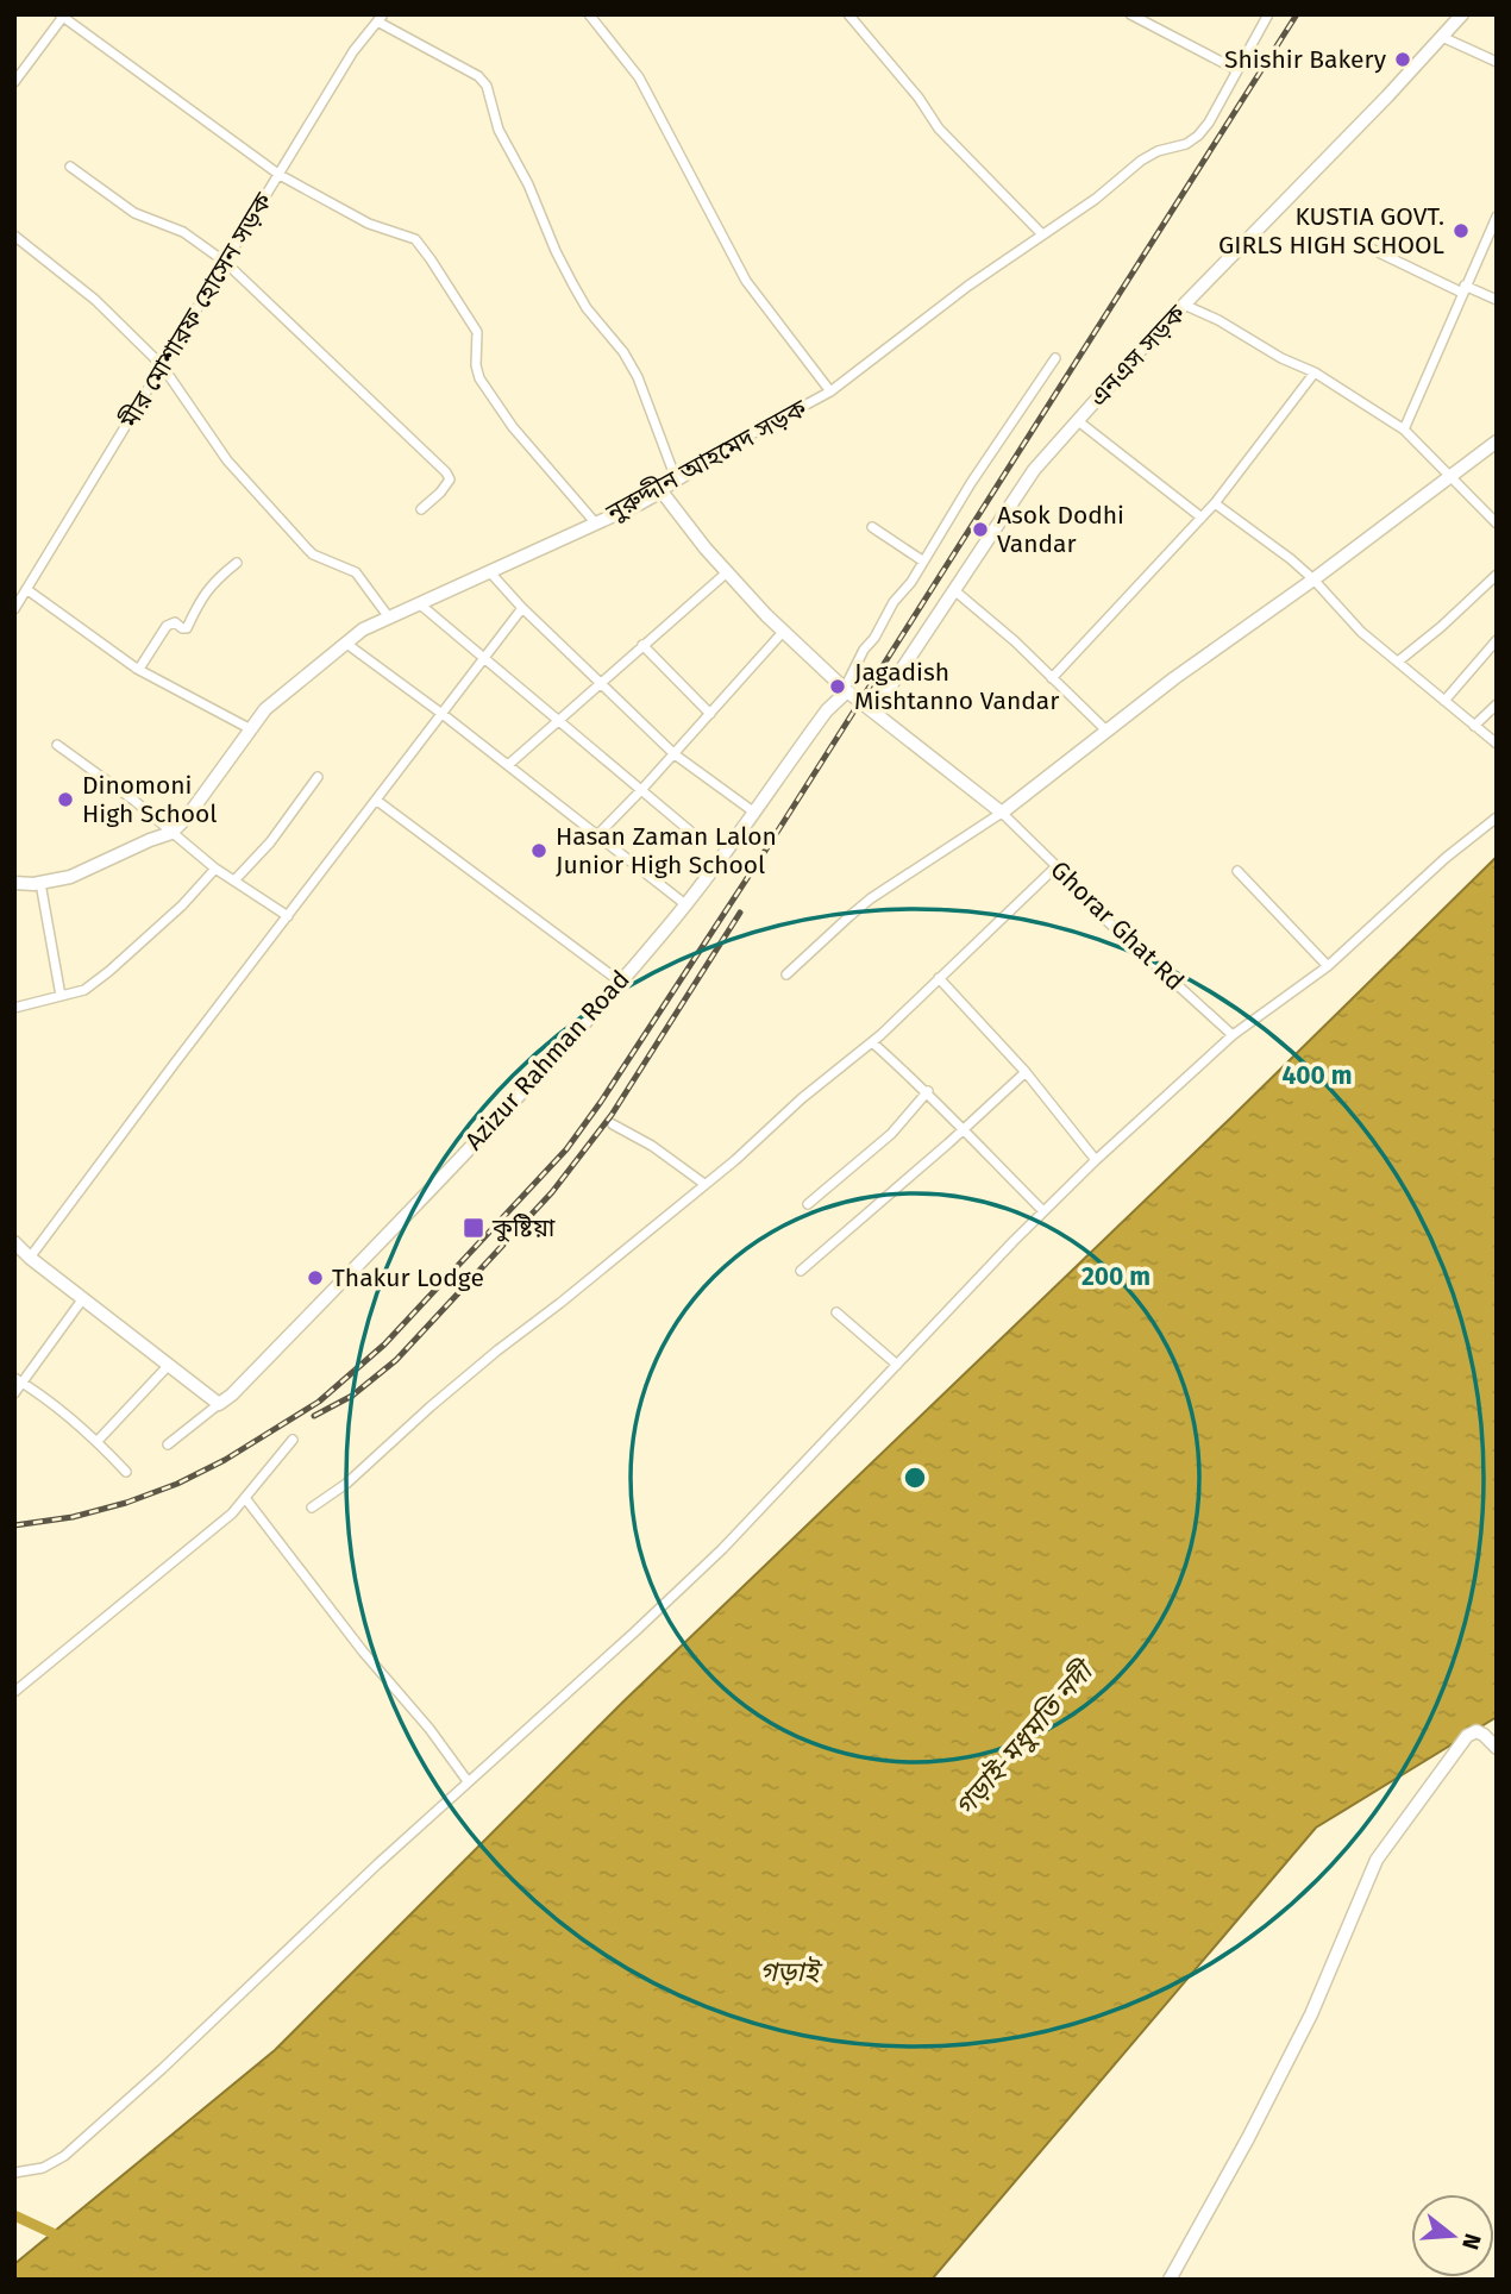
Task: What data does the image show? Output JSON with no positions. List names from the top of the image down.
{
  "streets": {
    "street": [
      "মীর মোশারফ হোসেন সড়ক",
      "এনএস সড়ক",
      "নুরুদ্দীন আহমেদ সড়ক",
      "Ghorar Ghat Rd",
      "Azizur Rahman Road"
    ]
  },
  "water": ["গড়াই-মধুমতি নদী", "গড়াই"],
  "places": {
    "other": [
      "Shishir Bakery",
      "KUSTIA GOVT. GIRLS HIGH SCHOOL",
      "Asok Dodhi Vandar",
      "Jagadish Mishtanno Vandar",
      "Dinomoni High School",
      "Hasan Zaman Lalon Junior High School",
      "Thakur Lodge"
    ],
    "transit": ["কুষ্টিয়া"]
  },
  "north": "right",
  "rings": ["400 m", "200 m"]
}
